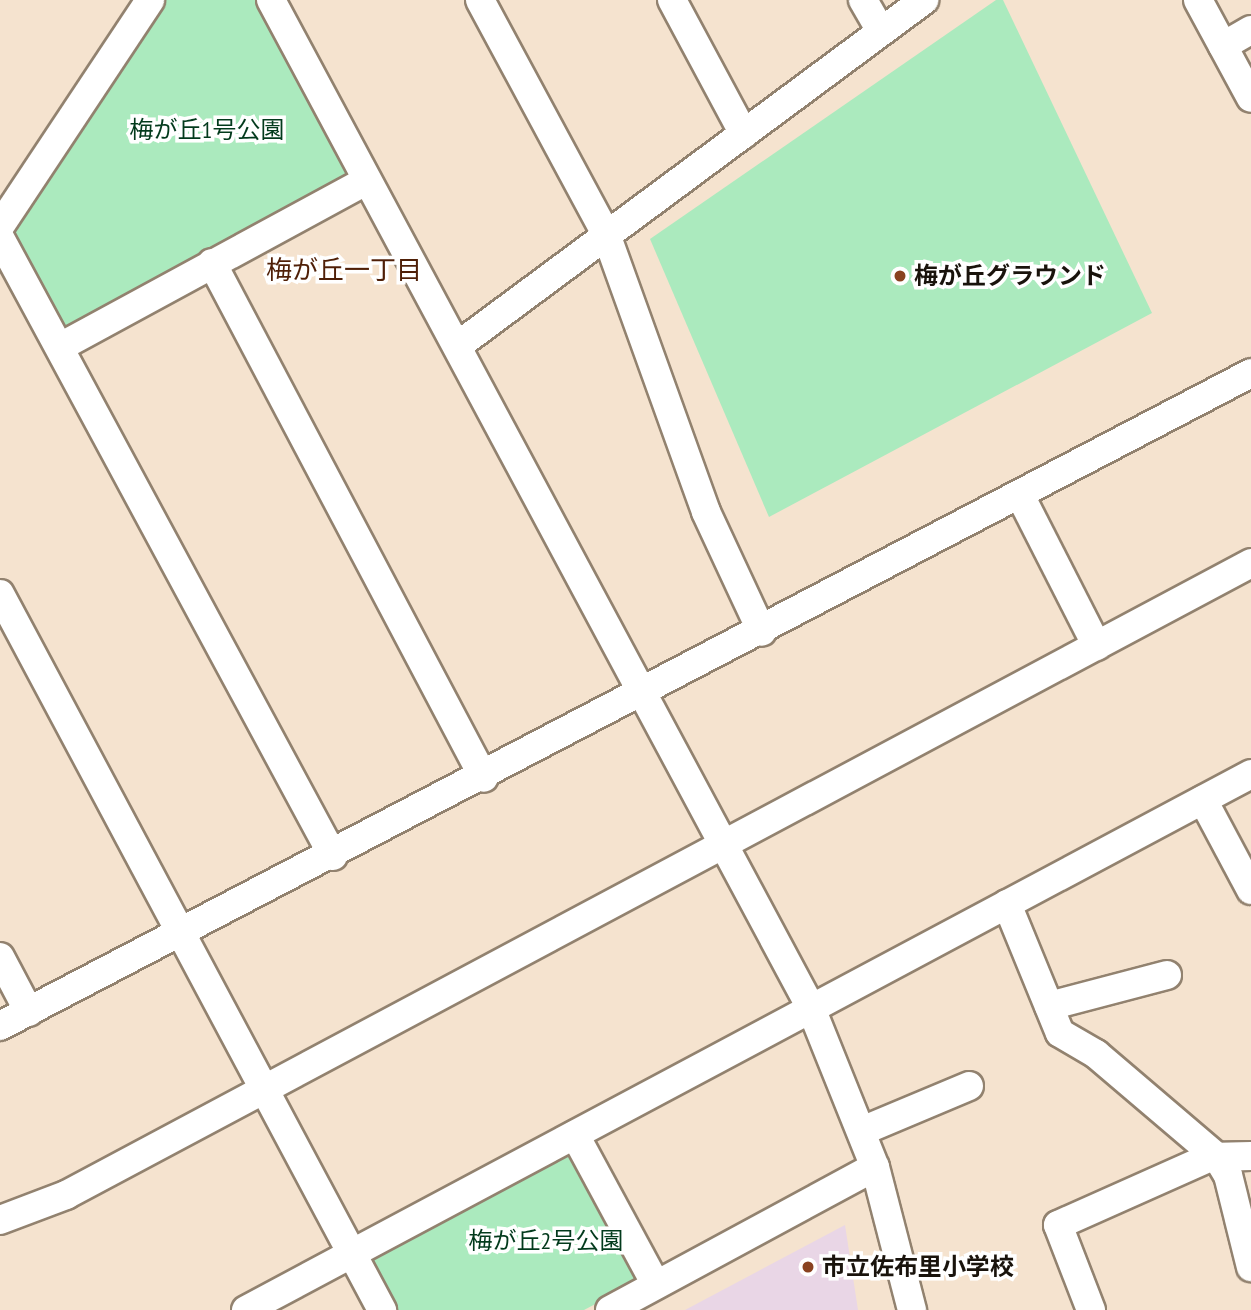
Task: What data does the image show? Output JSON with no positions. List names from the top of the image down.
{
  "districts": ["梅が丘一丁目"],
  "parks": ["梅が丘1号公園", "梅が丘2号公園"],
  "places": ["梅が丘グラウンド", "市立佐布里小学校"]
}
